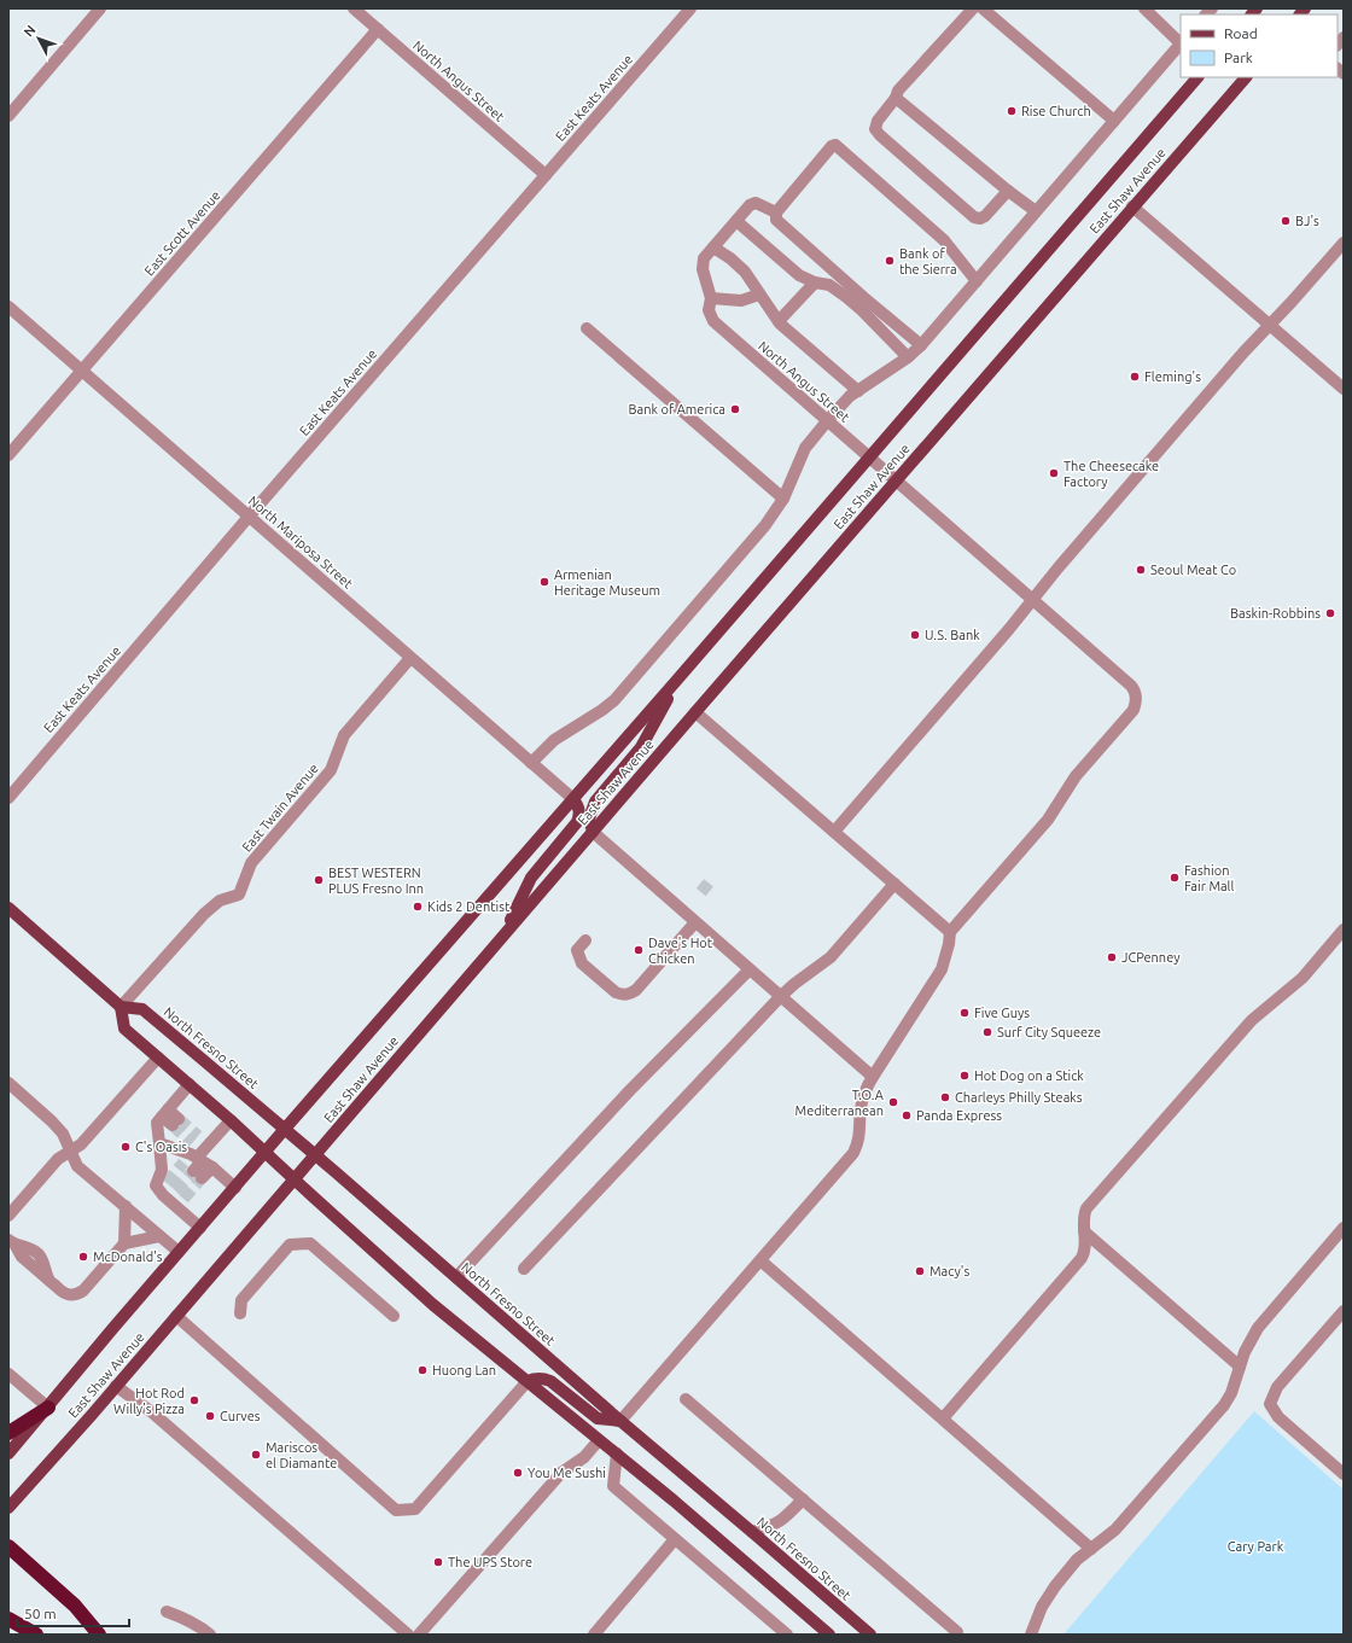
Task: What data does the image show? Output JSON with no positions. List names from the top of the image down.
{
  "streets": {
    "main road": ["East Shaw Avenue", "North Fresno Street"],
    "street": [
      "North Angus Street",
      "East Keats Avenue",
      "East Scott Avenue",
      "North Mariposa Street",
      "East Twain Avenue"
    ]
  },
  "crossings": [
    ["North Angus Street", "East Keats Avenue"],
    ["North Angus Street", "East Shaw Avenue"],
    ["North Angus Street", "East Scott Avenue"],
    ["East Keats Avenue", "North Mariposa Street"],
    ["East Shaw Avenue", "North Mariposa Street"],
    ["East Shaw Avenue", "North Fresno Street"],
    ["East Scott Avenue", "North Mariposa Street"],
    ["North Mariposa Street", "East Twain Avenue"],
    ["East Twain Avenue", "North Fresno Street"]
  ],
  "parks": ["Cary Park"],
  "places": [
    "Rise Church",
    "BJ's",
    "Bank of the Sierra",
    "Fleming's",
    "Bank of America",
    "The Cheesecake Factory",
    "Seoul Meat Co",
    "Armenian Heritage Museum",
    "Baskin-Robbins",
    "U.S. Bank",
    "Fashion Fair Mall",
    "BEST WESTERN PLUS Fresno Inn",
    "Kids 2 Dentist",
    "Dave's Hot Chicken",
    "JCPenney",
    "Five Guys",
    "Surf City Squeeze",
    "Hot Dog on a Stick",
    "Charleys Philly Steaks",
    "T.O.A Mediterranean",
    "Panda Express",
    "C's Oasis",
    "McDonald's",
    "Macy's",
    "Huong Lan",
    "Hot Rod Willy’s Pizza",
    "Curves",
    "Mariscos el Diamante",
    "You Me Sushi",
    "The UPS Store"
  ],
  "legend": ["Road", "Park"],
  "scale_bar": "50 m",
  "north": "top left"
}
